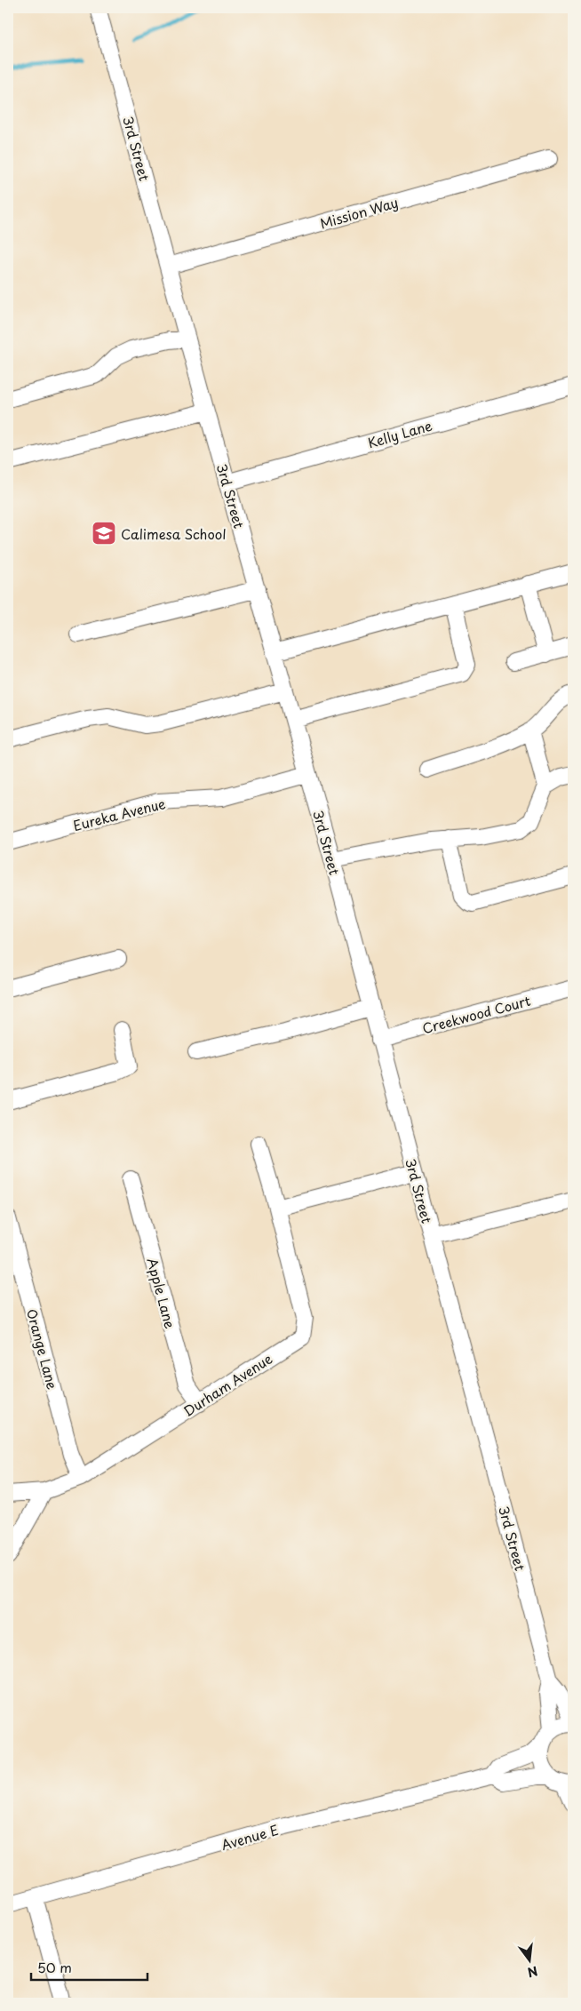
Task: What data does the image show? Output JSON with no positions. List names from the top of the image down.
{
  "streets": {
    "street": [
      "3rd Street",
      "Mission Way",
      "Kelly Lane",
      "Eureka Avenue",
      "Creekwood Court",
      "Apple Lane",
      "Orange Lane",
      "Durham Avenue",
      "Avenue E"
    ]
  },
  "crossings": [
    ["3rd Street", "Mission Way"],
    ["3rd Street", "Kelly Lane"],
    ["3rd Street", "Eureka Avenue"],
    ["3rd Street", "Creekwood Court"],
    ["3rd Street", "Avenue E"],
    ["Apple Lane", "Durham Avenue"],
    ["Orange Lane", "Durham Avenue"]
  ],
  "places": {
    "school or university": ["Calimesa School"]
  },
  "scale_bar": "50 m",
  "north": "bottom"
}
